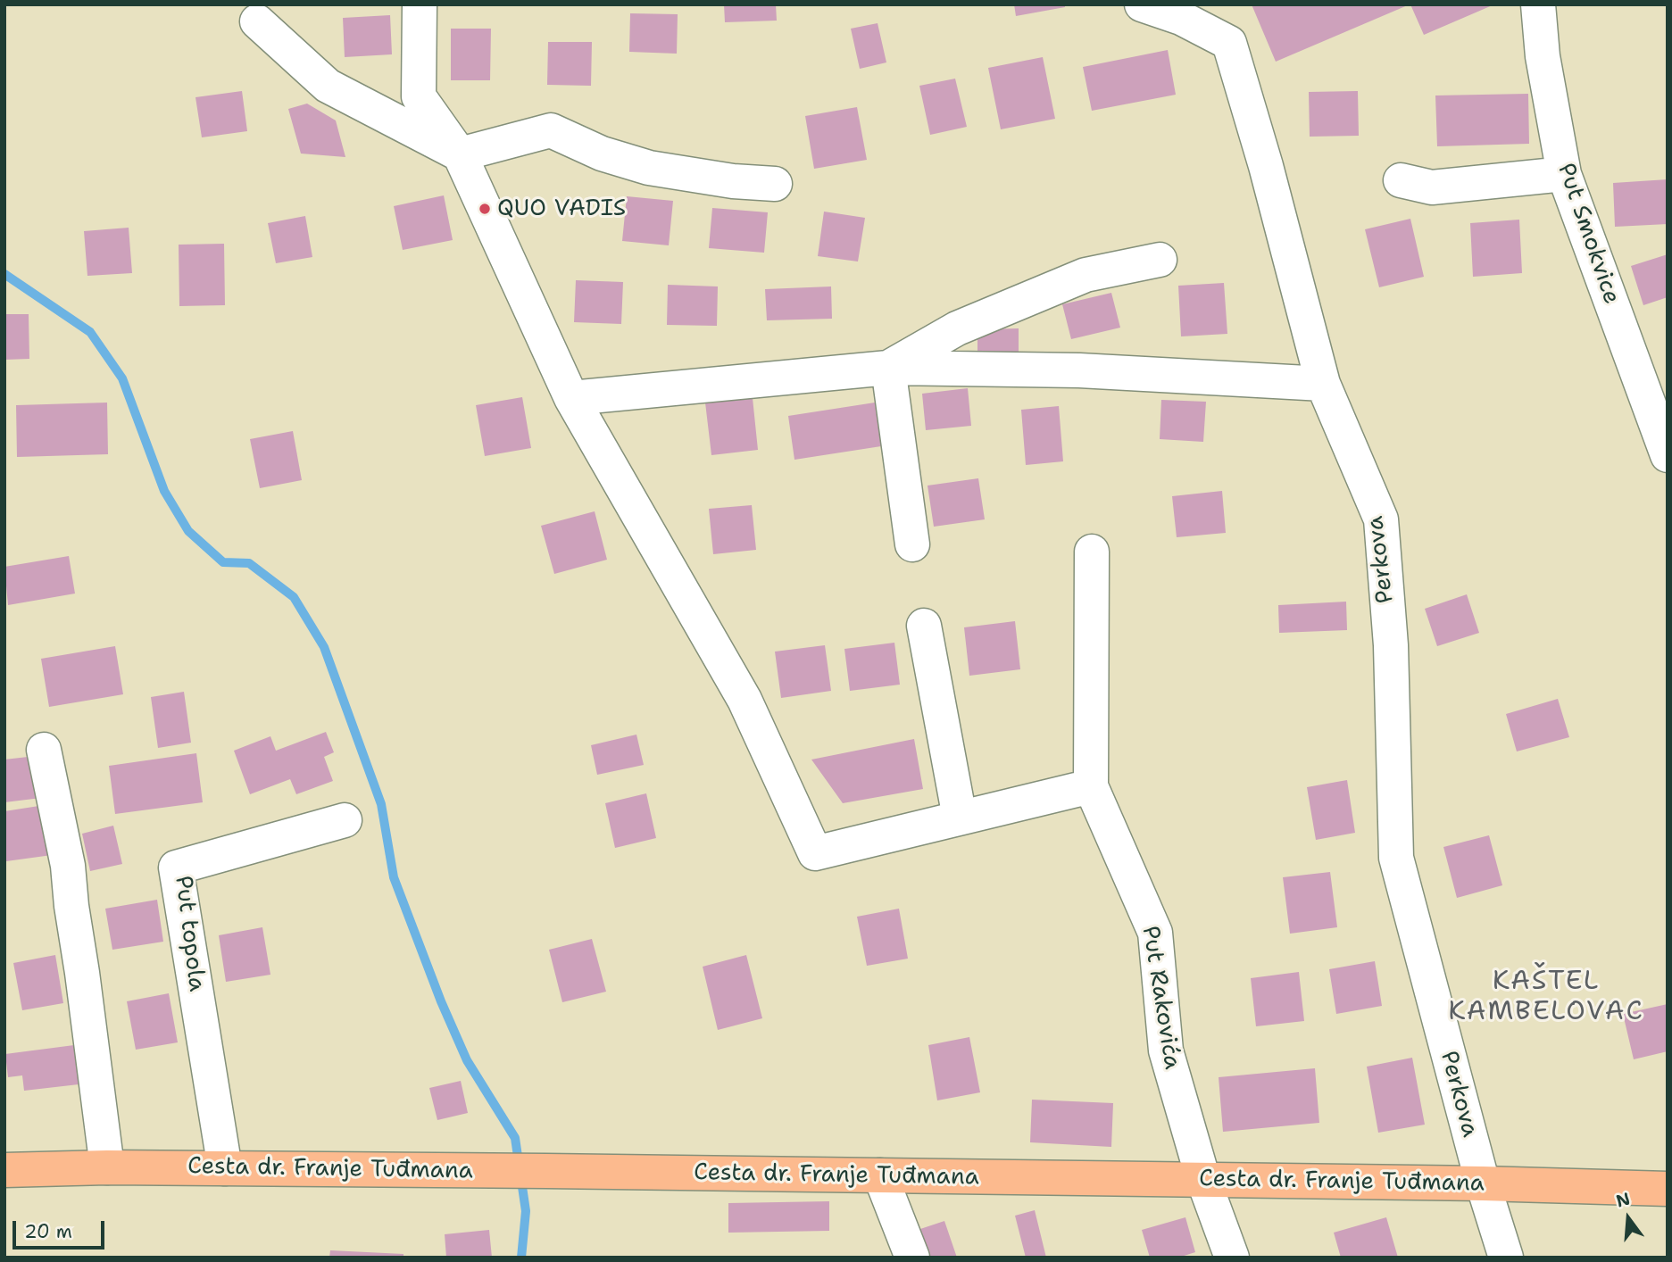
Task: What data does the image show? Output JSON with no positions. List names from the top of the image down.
{
  "streets": {
    "main road": ["Cesta dr. Franje Tuđmana"],
    "street": [
      "Put Smokvice",
      "Perkova",
      "Put topola",
      "Put Rakovića"
    ]
  },
  "crossings": [
    ["Perkova", "Cesta dr. Franje Tuđmana"],
    ["Put topola", "Cesta dr. Franje Tuđmana"],
    ["Put Rakovića", "Cesta dr. Franje Tuđmana"]
  ],
  "districts": ["KAŠTEL KAMBELOVAC"],
  "places": ["QUO VADIS"],
  "scale_bar": "20 m",
  "north": "top"
}
